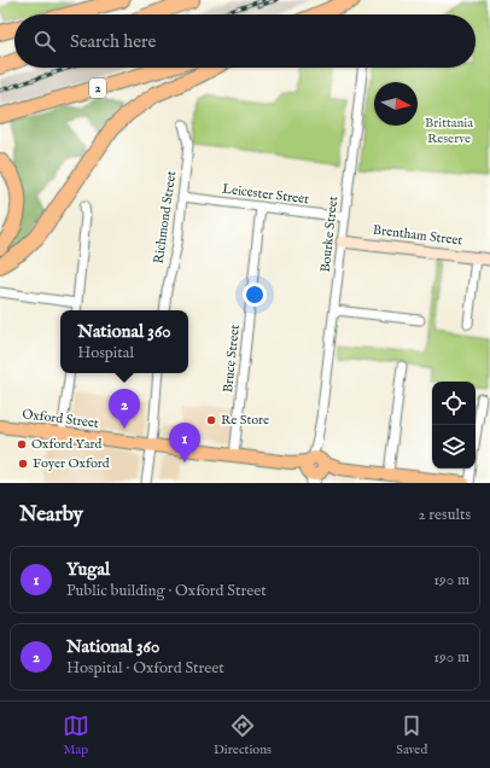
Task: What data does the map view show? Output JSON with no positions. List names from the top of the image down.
{
  "streets": {
    "highway": ["2"],
    "main road": ["Oxford Street"],
    "street": [
      "Leicester Street",
      "Richmond Street",
      "Bourke Street",
      "Brentham Street",
      "Bruce Street"
    ]
  },
  "crossings": [
    ["Leicester Street", "Richmond Street"],
    ["Leicester Street", "Bourke Street"],
    ["Leicester Street", "Bruce Street"],
    ["Bourke Street", "Brentham Street"],
    ["Bourke Street", "Oxford Street"],
    ["Bruce Street", "Oxford Street"]
  ],
  "parks": ["Brittania Reserve"],
  "places": ["Re Store", "Oxford Yard", "Foyer Oxford"],
  "north": "right",
  "page": {
    "search": "Search here",
    "popup": ["National 360", "Hospital"],
    "pins": ["2", "1"],
    "heading": ["Nearby", "2 results"],
    "list": [
      {
        "mark": "1",
        "name": "Yugal",
        "note": "Public building · Oxford Street",
        "value": "190 m"
      },
      {
        "mark": "2",
        "name": "National 360",
        "note": "Hospital · Oxford Street",
        "value": "190 m"
      }
    ],
    "nav": ["Map", "Directions", "Saved"]
  }
}
